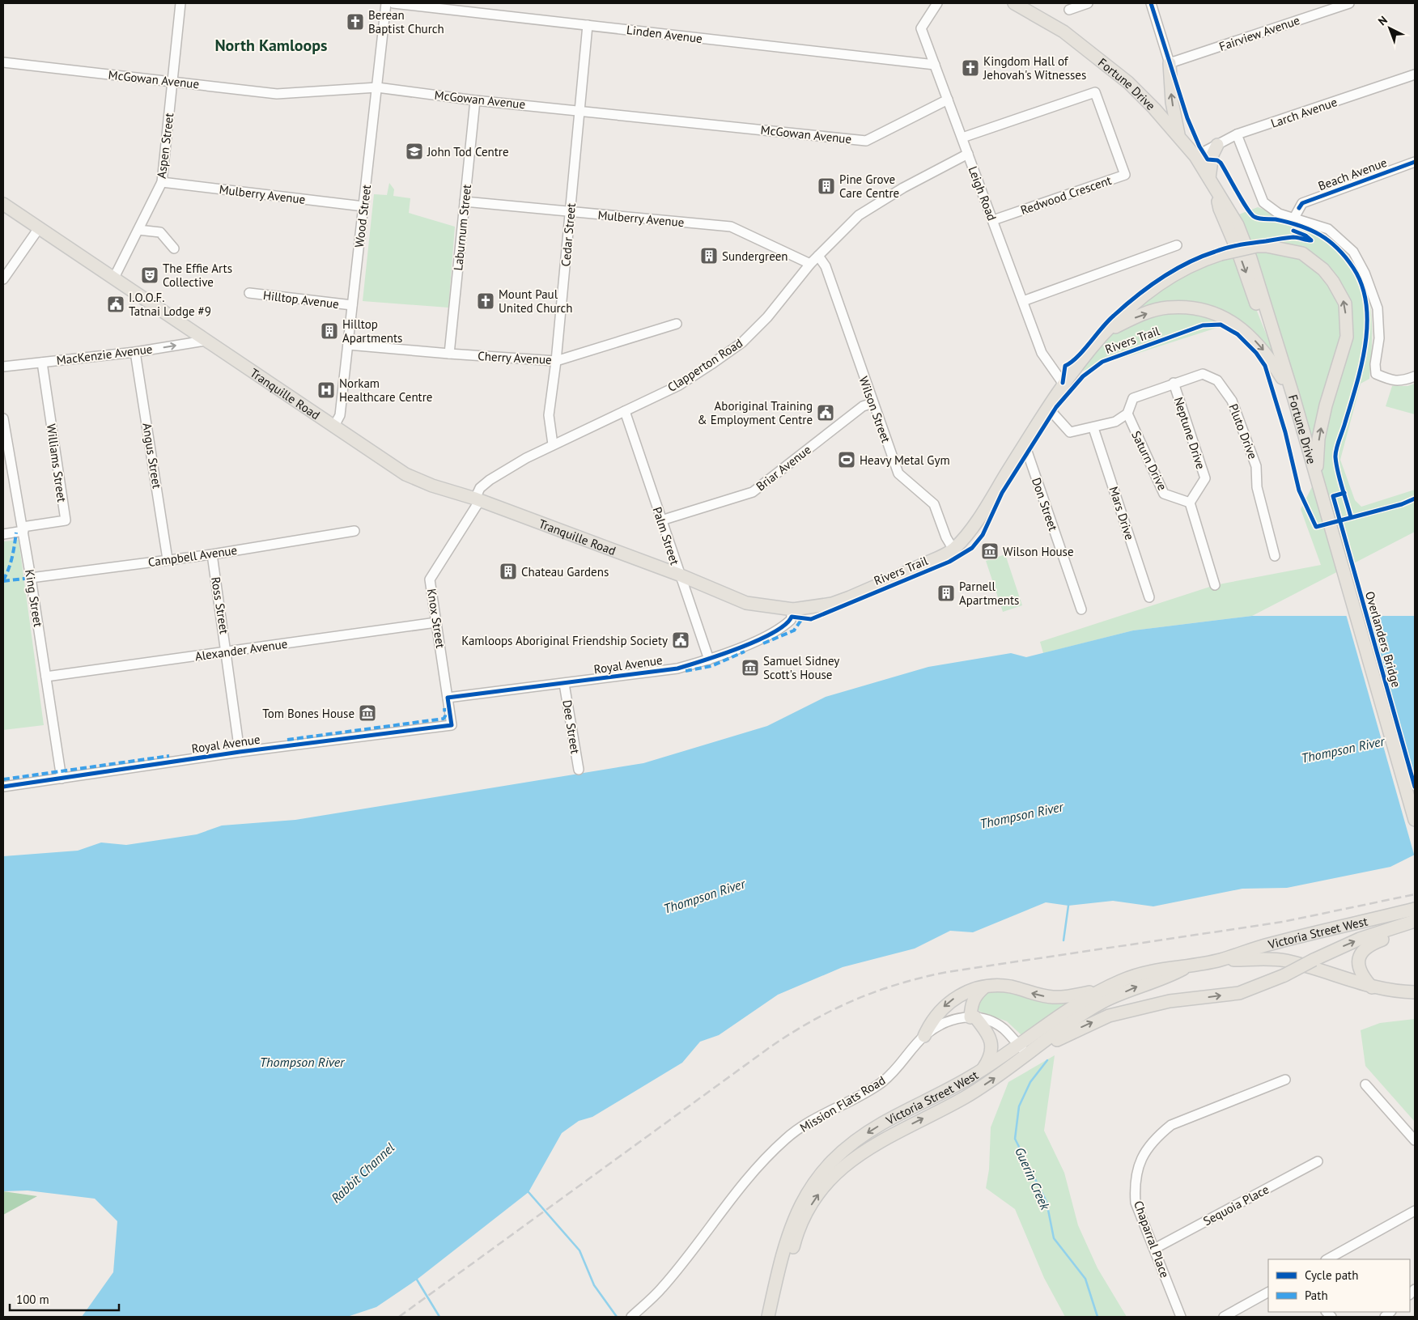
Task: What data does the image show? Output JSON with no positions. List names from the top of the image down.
{
  "streets": {
    "main road": [
      "Fortune Drive",
      "Tranquille Road",
      "Overlanders Bridge",
      "Victoria Street West"
    ],
    "street": [
      "Fairview Avenue",
      "Linden Avenue",
      "McGowan Avenue",
      "Larch Avenue",
      "Aspen Street",
      "Beach Avenue",
      "Leigh Road",
      "Mulberry Avenue",
      "Redwood Crescent",
      "Wood Street",
      "Laburnum Street",
      "Cedar Street",
      "Hilltop Avenue",
      "MacKenzie Avenue",
      "Cherry Avenue",
      "Clapperton Road",
      "Wilson Street",
      "Pluto Drive",
      "Neptune Drive",
      "Angus Street",
      "Saturn Drive",
      "Williams Street",
      "Briar Avenue",
      "Don Street",
      "Mars Drive",
      "Palm Street",
      "Campbell Avenue",
      "King Street",
      "Ross Street",
      "Knox Street",
      "Alexander Avenue",
      "Royal Avenue",
      "Dee Street",
      "Mission Flats Road",
      "Sequoia Place",
      "Chaparral Place"
    ],
    "cycle path": ["Rivers Trail"]
  },
  "crossings": [
    ["Linden Avenue", "Leigh Road"],
    ["Linden Avenue", "Cedar Street"],
    ["McGowan Avenue", "Aspen Street"],
    ["McGowan Avenue", "Leigh Road"],
    ["McGowan Avenue", "Wood Street"],
    ["McGowan Avenue", "Laburnum Street"],
    ["McGowan Avenue", "Cedar Street"],
    ["Fortune Drive", "Larch Avenue"],
    ["Fortune Drive", "Tranquille Road"],
    ["Fortune Drive", "Overlanders Bridge"],
    ["Aspen Street", "Mulberry Avenue"],
    ["Aspen Street", "Tranquille Road"],
    ["Leigh Road", "Redwood Crescent"],
    ["Leigh Road", "Clapperton Road"],
    ["Leigh Road", "Tranquille Road"],
    ["Mulberry Avenue", "Wood Street"],
    ["Mulberry Avenue", "Laburnum Street"],
    ["Mulberry Avenue", "Cedar Street"],
    ["Mulberry Avenue", "Clapperton Road"],
    ["Wood Street", "Hilltop Avenue"],
    ["Wood Street", "Cherry Avenue"],
    ["Wood Street", "Tranquille Road"],
    ["Laburnum Street", "Cherry Avenue"],
    ["Cedar Street", "Cherry Avenue"],
    ["Cedar Street", "Clapperton Road"],
    ["MacKenzie Avenue", "Tranquille Road"],
    ["MacKenzie Avenue", "Angus Street"],
    ["MacKenzie Avenue", "Williams Street"],
    ["Clapperton Road", "Tranquille Road"],
    ["Clapperton Road", "Wilson Street"],
    ["Clapperton Road", "Palm Street"],
    ["Clapperton Road", "Knox Street"],
    ["Tranquille Road", "Wilson Street"],
    ["Tranquille Road", "Don Street"],
    ["Tranquille Road", "Palm Street"],
    ["Tranquille Road", "Knox Street"],
    ["Tranquille Road", "Royal Avenue"],
    ["Wilson Street", "Briar Avenue"],
    ["Pluto Drive", "Neptune Drive"],
    ["Pluto Drive", "Saturn Drive"],
    ["Neptune Drive", "Saturn Drive"],
    ["Angus Street", "Campbell Avenue"],
    ["Williams Street", "King Street"],
    ["Briar Avenue", "Palm Street"],
    ["Palm Street", "Royal Avenue"],
    ["Campbell Avenue", "King Street"],
    ["Campbell Avenue", "Ross Street"],
    ["King Street", "Alexander Avenue"],
    ["King Street", "Royal Avenue"],
    ["Ross Street", "Alexander Avenue"],
    ["Ross Street", "Royal Avenue"],
    ["Knox Street", "Alexander Avenue"],
    ["Knox Street", "Royal Avenue"],
    ["Royal Avenue", "Dee Street"],
    ["Victoria Street West", "Mission Flats Road"],
    ["Sequoia Place", "Chaparral Place"]
  ],
  "districts": ["North Kamloops"],
  "water": ["Thompson River", "Rabbit Channel", "Guerin Creek"],
  "places": {
    "church": ["Berean Baptist Church", "Kingdom Hall of Jehovah's Witnesses", "Mount Paul United Church"],
    "school or university": ["John Tod Centre"],
    "building": [
      "Pine Grove Care Centre",
      "Sundergreen",
      "Hilltop Apartments",
      "Chateau Gardens",
      "Parnell Apartments"
    ],
    "theatre": ["The Effie Arts Collective"],
    "public building": ["I.O.O.F. Tatnai Lodge #9", "Aboriginal Training & Employment Centre", "Kamloops Aboriginal Friendship Society"],
    "hospital": ["Norkam Healthcare Centre"],
    "sports": ["Heavy Metal Gym"],
    "museum": ["Wilson House", "Samuel Sidney Scott's House", "Tom Bones House"]
  },
  "legend": ["Cycle path", "Path"],
  "scale_bar": "100 m",
  "north": "top left"
}
